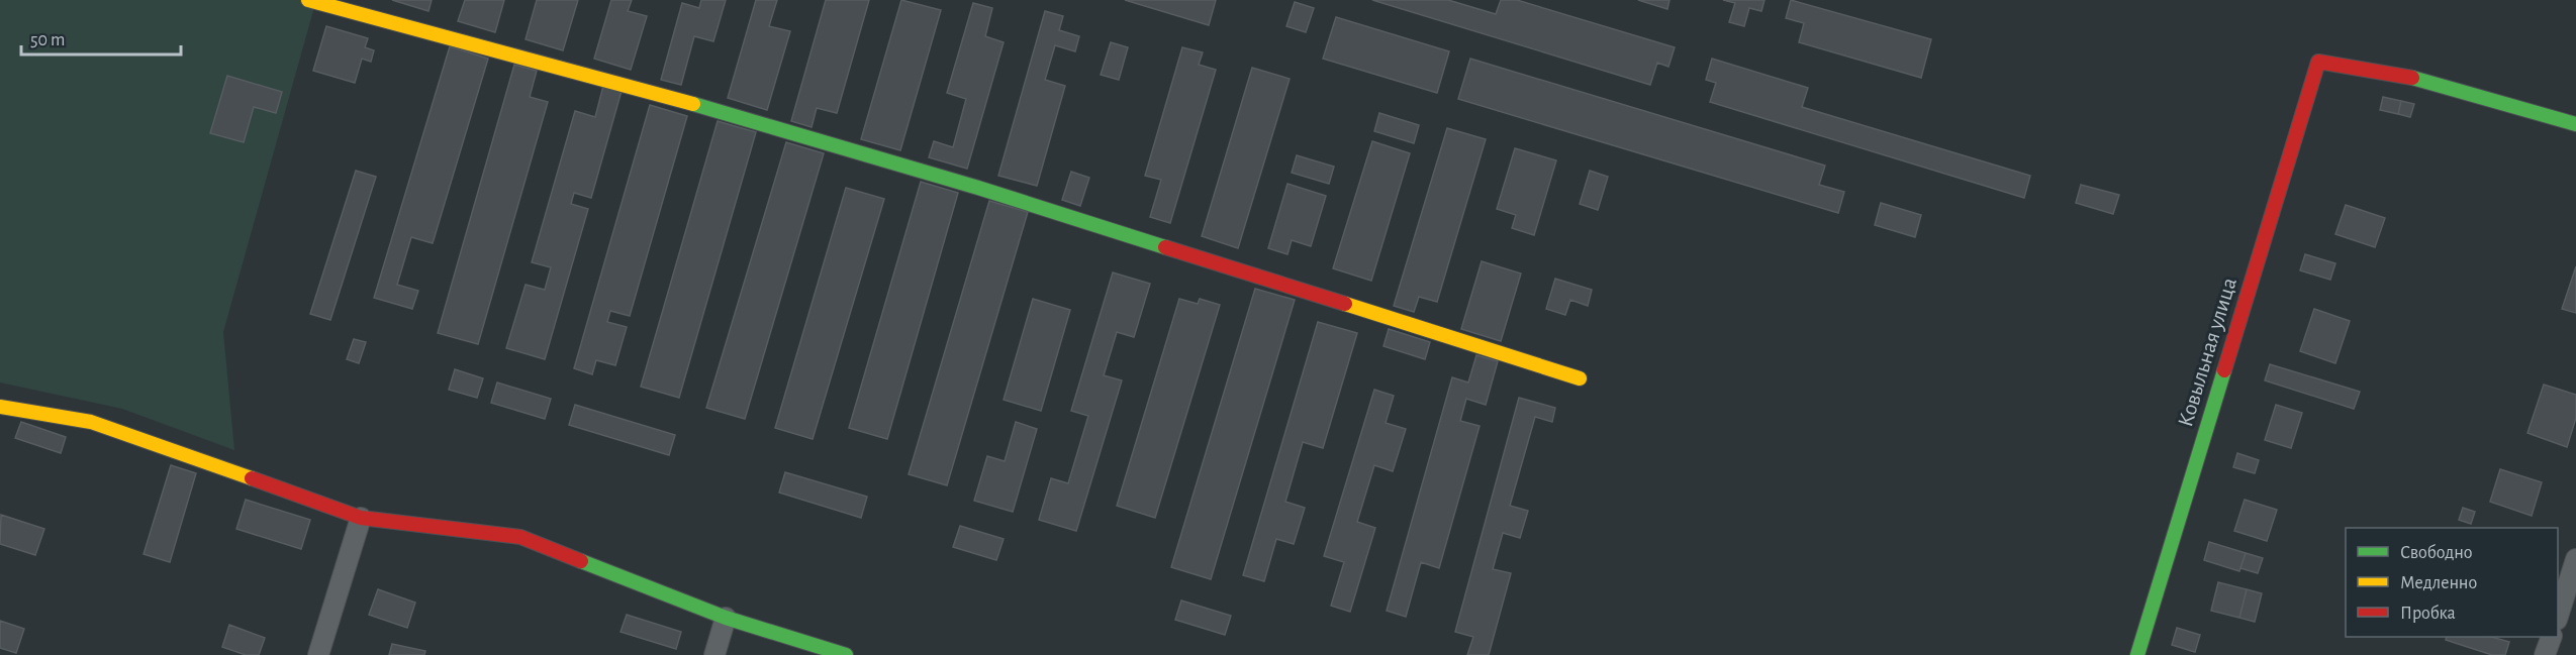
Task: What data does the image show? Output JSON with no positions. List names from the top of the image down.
{
  "streets": {
    "street": ["Ковыльная улица"]
  },
  "legend": ["Свободно", "Медленно", "Пробка"],
  "scale_bar": "50 m"
}
